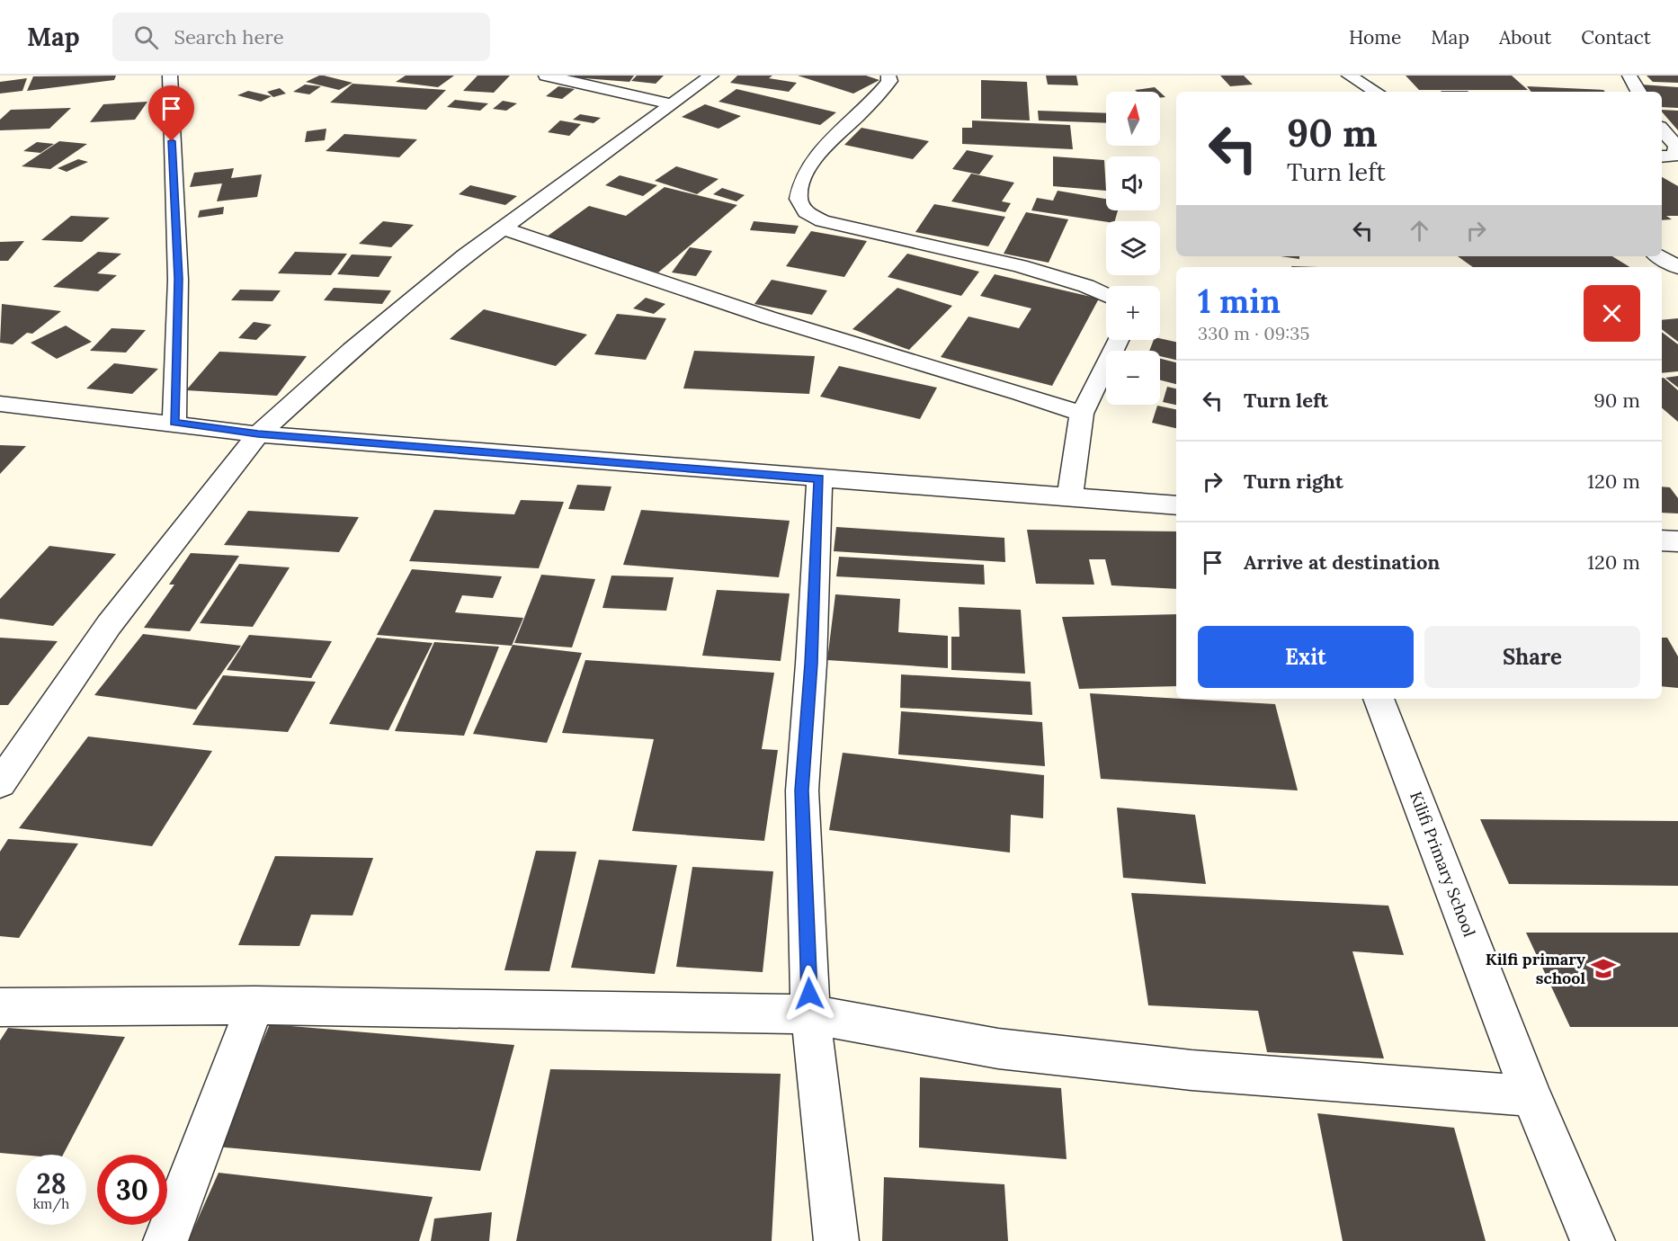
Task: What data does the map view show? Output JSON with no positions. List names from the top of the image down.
{
  "streets": {
    "street": ["Kilifi Primary School"]
  },
  "places": {
    "school or university": ["Kilfi primary school"]
  },
  "north": "top",
  "page": {
    "header": "Map",
    "search": "Search here",
    "nav": [
      "Home",
      "Map",
      "About",
      "Contact"
    ],
    "map_buttons": ["+", "−"],
    "turn": ["90 m", "Turn left"],
    "heading": ["1 min", "330 m · 09:35"],
    "list": [
      {
        "name": "Turn left",
        "value": "90 m"
      },
      {
        "name": "Turn right",
        "value": "120 m"
      },
      {
        "name": "Arrive at destination",
        "value": "120 m"
      }
    ],
    "buttons": ["Exit", "Share"],
    "speed": "28 km/h",
    "limit": "30"
  }
}
